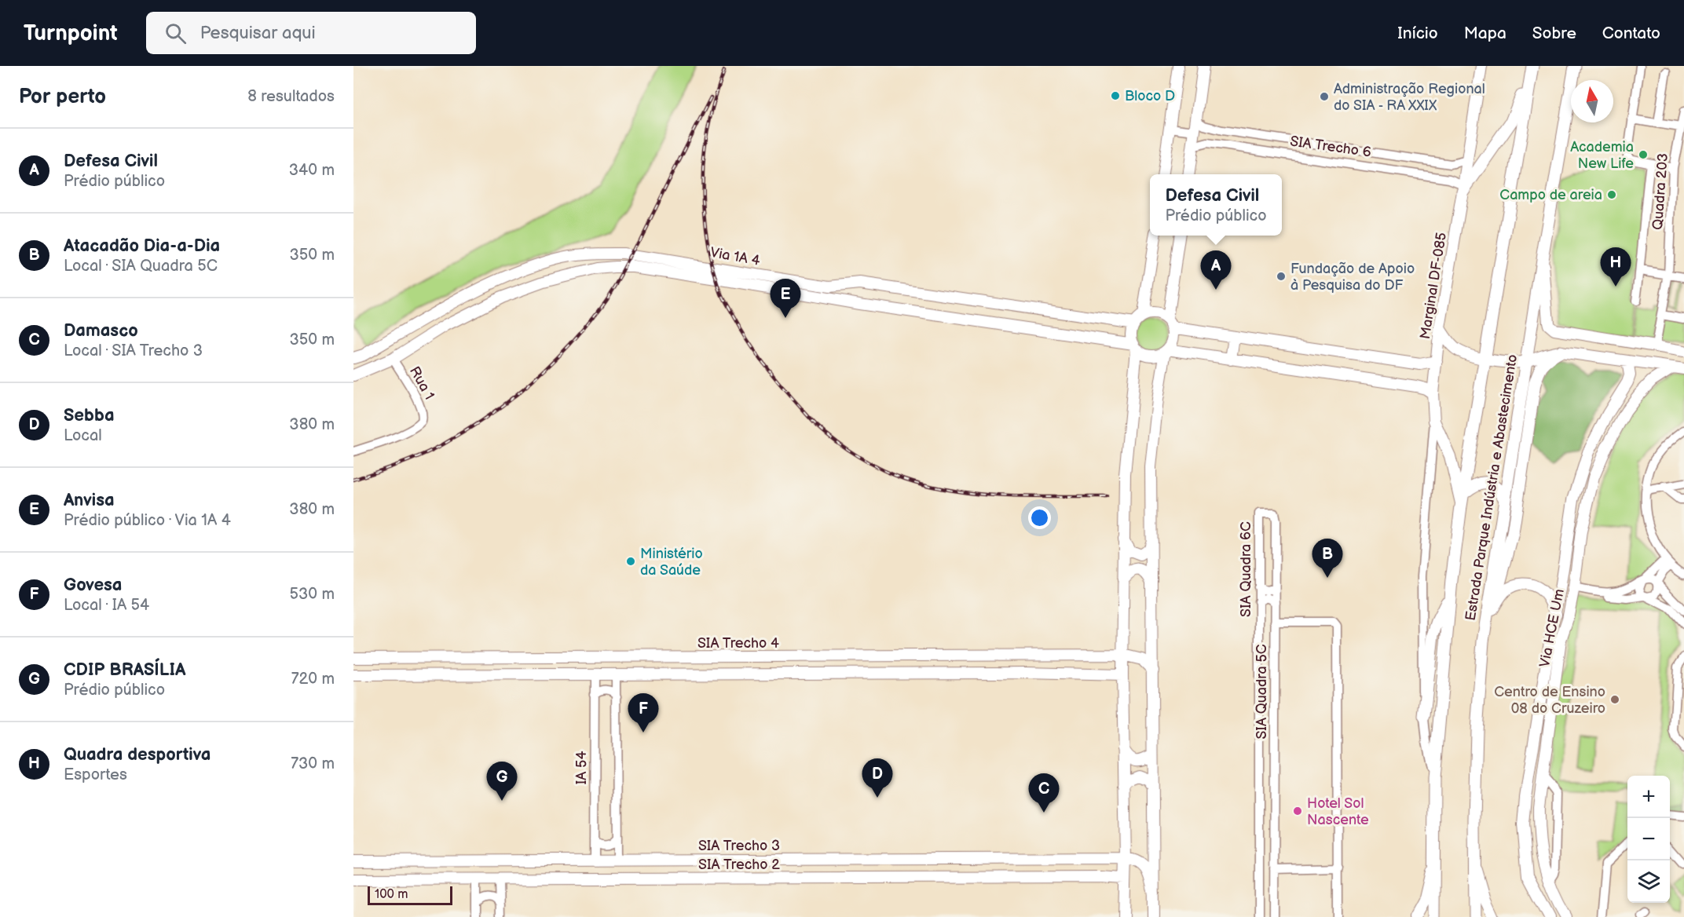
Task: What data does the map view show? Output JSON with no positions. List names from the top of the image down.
{
  "streets": {
    "highway": ["Estrada Parque Indústria e Abastecimento"],
    "main road": [
      "Via 1A 4",
      "Marginal DF-085",
      "Via HCE Um",
      "SIA Trecho 4",
      "SIA Trecho 3",
      "SIA Trecho 2"
    ],
    "street": [
      "SIA Trecho 6",
      "Quadra 203",
      "Rua 1",
      "SIA Quadra 6C",
      "SIA Quadra 5C",
      "IA 54"
    ]
  },
  "crossings": [
    ["SIA Trecho 6", "Marginal DF-085"],
    ["Via 1A 4", "Rua 1"],
    ["Marginal DF-085", "Estrada Parque Indústria e Abastecimento"],
    ["SIA Quadra 6C", "SIA Quadra 5C"],
    ["IA 54", "SIA Trecho 3"]
  ],
  "places": [
    "Bloco D",
    "Administração Regional do SIA - RA XXIX",
    "Academia New Life",
    "Campo de areia",
    "Fundação de Apoio à Pesquisa do DF",
    "Ministério da Saúde",
    "Centro de Ensino 08 do Cruzeiro",
    "Hotel Sol Nascente"
  ],
  "scale_bar": "100 m",
  "north": "top",
  "page": {
    "header": "Turnpoint",
    "search": "Pesquisar aqui",
    "nav": [
      "Início",
      "Mapa",
      "Sobre",
      "Contato"
    ],
    "heading": ["Por perto", "8 resultados"],
    "list": [
      {
        "mark": "A",
        "name": "Defesa Civil",
        "note": "Prédio público",
        "value": "340 m"
      },
      {
        "mark": "B",
        "name": "Atacadão Dia-a-Dia",
        "note": "Local · SIA Quadra 5C",
        "value": "350 m"
      },
      {
        "mark": "C",
        "name": "Damasco",
        "note": "Local · SIA Trecho 3",
        "value": "350 m"
      },
      {
        "mark": "D",
        "name": "Sebba",
        "note": "Local",
        "value": "380 m"
      },
      {
        "mark": "E",
        "name": "Anvisa",
        "note": "Prédio público · Via 1A 4",
        "value": "380 m"
      },
      {
        "mark": "F",
        "name": "Govesa",
        "note": "Local · IA 54",
        "value": "530 m"
      },
      {
        "mark": "G",
        "name": "CDIP BRASÍLIA",
        "note": "Prédio público",
        "value": "720 m"
      },
      {
        "mark": "H",
        "name": "Quadra desportiva",
        "note": "Esportes",
        "value": "730 m"
      }
    ],
    "popup": ["Defesa Civil", "Prédio público"],
    "pins": [
      "H",
      "A",
      "E",
      "B",
      "F",
      "D",
      "G",
      "C"
    ],
    "map_buttons": ["+", "−"],
    "scale": "100 m"
  }
}
